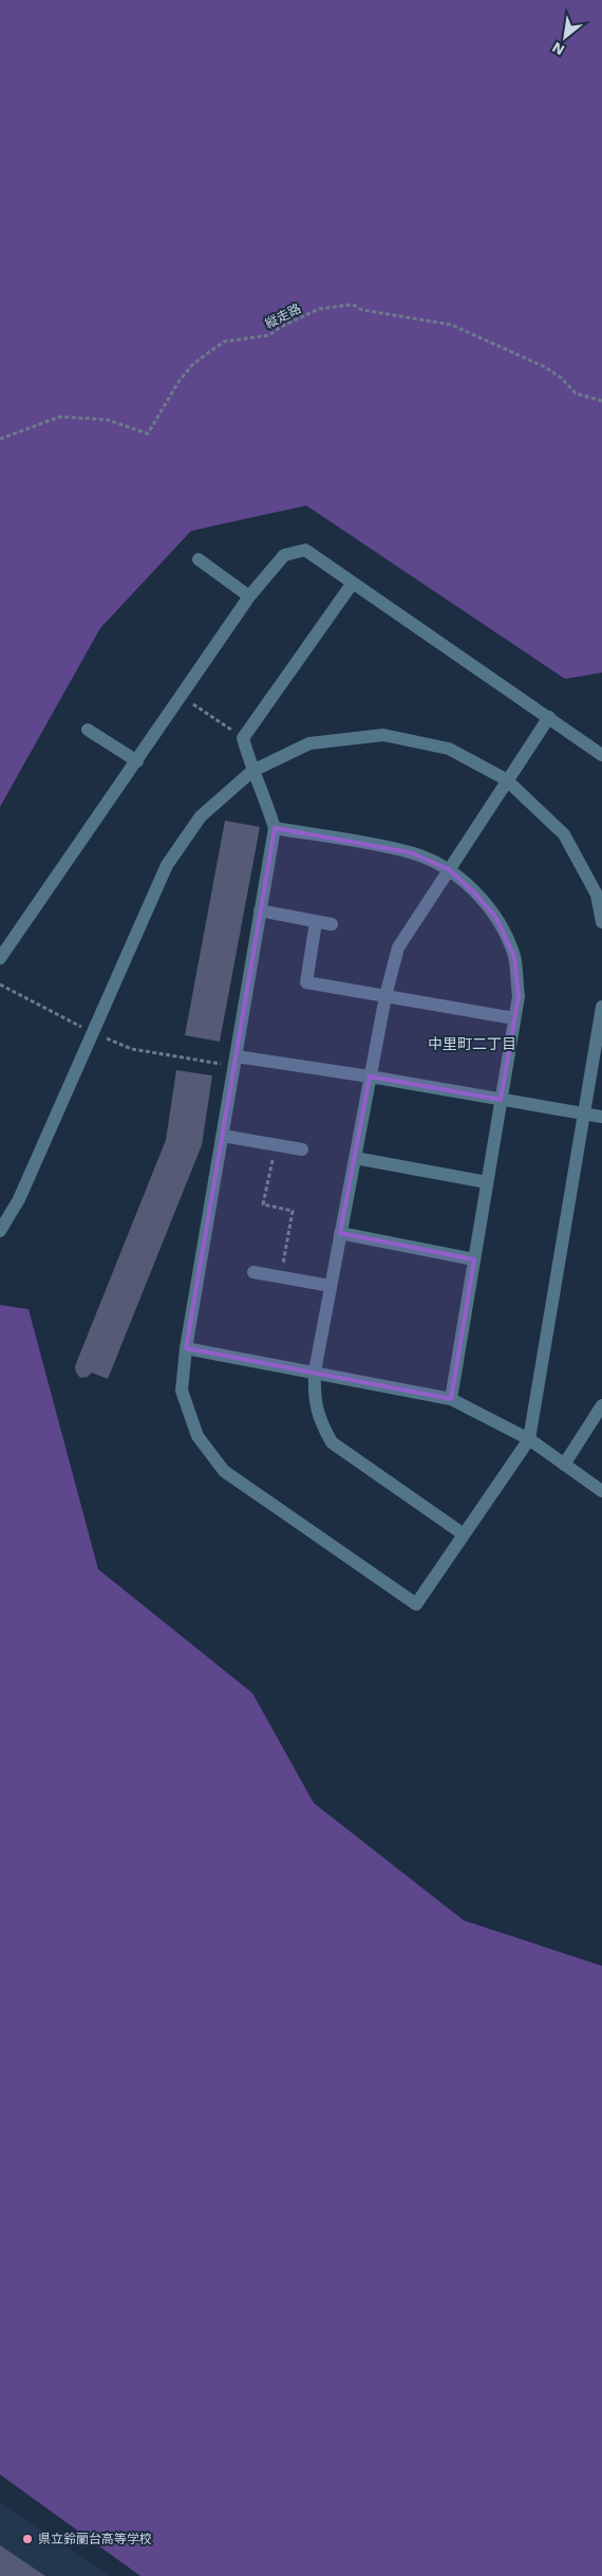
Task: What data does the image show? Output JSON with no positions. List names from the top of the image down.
{
  "streets": {
    "path": ["縦走路"]
  },
  "districts": ["中里町二丁目"],
  "places": ["県立鈴蘭台高等学校"],
  "north": "bottom left"
}
